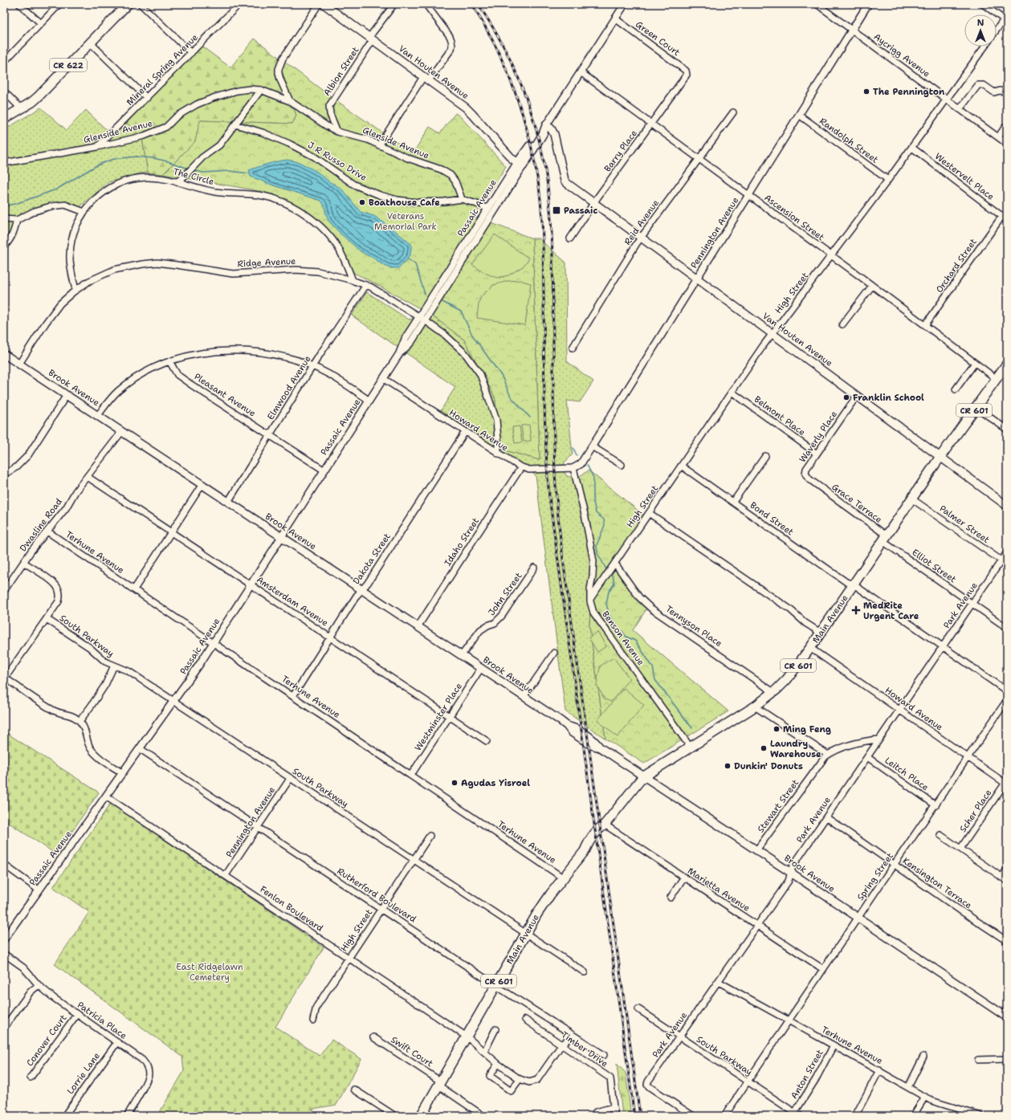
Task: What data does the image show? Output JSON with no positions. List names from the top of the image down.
{
  "streets": {
    "main road": [
      "CR 622",
      "Van Houten Avenue",
      "Passaic Avenue",
      "Brook Avenue",
      "CR 601",
      "Main Avenue"
    ],
    "street": [
      "Green Court",
      "Aycrigg Avenue",
      "Mineral Spring Avenue",
      "Albion Street",
      "Glenside Avenue",
      "Randolph Street",
      "Barry Place",
      "J R Russo Drive",
      "The Circle",
      "Westervelt Place",
      "Ascension Street",
      "Reid Avenue",
      "Pennington Avenue",
      "Ridge Avenue",
      "Orchard Street",
      "High Street",
      "Elmwood Avenue",
      "Pleasant Avenue",
      "Belmont Place",
      "Howard Avenue",
      "Waverly Place",
      "Grace Terrace",
      "Bond Street",
      "Palmer Street",
      "Dwasline Road",
      "Idaho Street",
      "Terhune Avenue",
      "Dakota Street",
      "Elliot Street",
      "John Street",
      "Amsterdam Avenue",
      "Park Avenue",
      "Tennyson Place",
      "South Parkway",
      "Benson Avenue",
      "Westminster Place",
      "Leitch Place",
      "Stewart Street",
      "Scher Place",
      "Spring Street",
      "Kensington Terrace",
      "Marietta Avenue",
      "Rutherford Boulevard",
      "Fenlon Boulevard",
      "Patricia Place",
      "Conover Court",
      "Timber Drive",
      "Swift Court",
      "Lorrie Lane",
      "Anton Street"
    ]
  },
  "crossings": [
    ["Green Court", "Barry Place"],
    ["Green Court", "Passaic Avenue"],
    ["Aycrigg Avenue", "Pennington Avenue"],
    ["Aycrigg Avenue", "High Street"],
    ["Mineral Spring Avenue", "Glenside Avenue"],
    ["Albion Street", "Van Houten Avenue"],
    ["Albion Street", "Glenside Avenue"],
    ["Van Houten Avenue", "Barry Place"],
    ["Van Houten Avenue", "Passaic Avenue"],
    ["Van Houten Avenue", "Reid Avenue"],
    ["Van Houten Avenue", "Pennington Avenue"],
    ["Van Houten Avenue", "High Street"],
    ["Van Houten Avenue", "Waverly Place"],
    ["Van Houten Avenue", "Main Avenue"],
    ["Glenside Avenue", "J R Russo Drive"],
    ["Randolph Street", "Pennington Avenue"],
    ["Randolph Street", "High Street"],
    ["Barry Place", "Ascension Street"],
    ["J R Russo Drive", "Passaic Avenue"],
    ["The Circle", "Ridge Avenue"],
    ["Westervelt Place", "Orchard Street"],
    ["Westervelt Place", "High Street"],
    ["Passaic Avenue", "Ascension Street"],
    ["Passaic Avenue", "Ridge Avenue"],
    ["Passaic Avenue", "Brook Avenue"],
    ["Passaic Avenue", "Pleasant Avenue"],
    ["Passaic Avenue", "Howard Avenue"],
    ["Passaic Avenue", "Terhune Avenue"],
    ["Passaic Avenue", "Amsterdam Avenue"],
    ["Passaic Avenue", "South Parkway"],
    ["Passaic Avenue", "Rutherford Boulevard"],
    ["Passaic Avenue", "Fenlon Boulevard"],
    ["Ascension Street", "Reid Avenue"],
    ["Ascension Street", "Pennington Avenue"],
    ["Ascension Street", "Orchard Street"],
    ["Ascension Street", "High Street"],
    ["Ascension Street", "Main Avenue"],
    ["Pennington Avenue", "Howard Avenue"],
    ["Pennington Avenue", "South Parkway"],
    ["Pennington Avenue", "Benson Avenue"],
    ["Pennington Avenue", "Rutherford Boulevard"],
    ["Pennington Avenue", "Fenlon Boulevard"],
    ["Ridge Avenue", "Brook Avenue"],
    ["Ridge Avenue", "Elmwood Avenue"],
    ["Ridge Avenue", "Howard Avenue"],
    ["High Street", "Belmont Place"],
    ["High Street", "Bond Street"],
    ["High Street", "Tennyson Place"],
    ["High Street", "South Parkway"],
    ["High Street", "Benson Avenue"],
    ["High Street", "Rutherford Boulevard"],
    ["High Street", "Fenlon Boulevard"],
    ["Brook Avenue", "Elmwood Avenue"],
    ["Brook Avenue", "Dwasline Road"],
    ["Brook Avenue", "Idaho Street"],
    ["Brook Avenue", "Dakota Street"],
    ["Brook Avenue", "John Street"],
    ["Brook Avenue", "Park Avenue"],
    ["Brook Avenue", "Main Avenue"],
    ["Brook Avenue", "Westminster Place"],
    ["Brook Avenue", "Stewart Street"],
    ["Brook Avenue", "Spring Street"],
    ["Elmwood Avenue", "Pleasant Avenue"],
    ["Belmont Place", "Waverly Place"],
    ["Howard Avenue", "Idaho Street"],
    ["Howard Avenue", "Dakota Street"],
    ["Howard Avenue", "Park Avenue"],
    ["Howard Avenue", "Main Avenue"],
    ["Howard Avenue", "Benson Avenue"],
    ["Howard Avenue", "Scher Place"],
    ["Howard Avenue", "Spring Street"],
    ["Waverly Place", "Grace Terrace"],
    ["Grace Terrace", "Elliot Street"],
    ["Grace Terrace", "Main Avenue"],
    ["Bond Street", "Park Avenue"],
    ["Bond Street", "Main Avenue"],
    ["Palmer Street", "Park Avenue"],
    ["Palmer Street", "Main Avenue"],
    ["Dwasline Road", "Terhune Avenue"],
    ["Dwasline Road", "Amsterdam Avenue"],
    ["Terhune Avenue", "Dakota Street"],
    ["Terhune Avenue", "Park Avenue"],
    ["Terhune Avenue", "Main Avenue"],
    ["Terhune Avenue", "Westminster Place"],
    ["Terhune Avenue", "Spring Street"],
    ["Terhune Avenue", "Anton Street"],
    ["Dakota Street", "Amsterdam Avenue"],
    ["Elliot Street", "Park Avenue"],
    ["Elliot Street", "Main Avenue"],
    ["Amsterdam Avenue", "Westminster Place"],
    ["Park Avenue", "South Parkway"],
    ["Park Avenue", "Leitch Place"],
    ["Park Avenue", "Stewart Street"],
    ["Park Avenue", "Kensington Terrace"],
    ["Park Avenue", "Marietta Avenue"],
    ["Main Avenue", "Tennyson Place"],
    ["Main Avenue", "South Parkway"],
    ["Main Avenue", "Benson Avenue"],
    ["Main Avenue", "Marietta Avenue"],
    ["Main Avenue", "Rutherford Boulevard"],
    ["Main Avenue", "Fenlon Boulevard"],
    ["Main Avenue", "Swift Court"],
    ["South Parkway", "Spring Street"],
    ["South Parkway", "Anton Street"],
    ["Leitch Place", "Spring Street"],
    ["Spring Street", "Kensington Terrace"],
    ["Spring Street", "Marietta Avenue"],
    ["Patricia Place", "Conover Court"],
    ["Patricia Place", "Lorrie Lane"]
  ],
  "parks": ["Veterans Memorial Park", "East Ridgelawn Cemetery"],
  "places": {
    "other": [
      "The Pennington",
      "Boathouse Cafe",
      "Franklin School",
      "Ming Feng",
      "Laundry Warehouse",
      "Dunkin' Donuts",
      "Agudas Yisroel"
    ],
    "transit": ["Passaic"],
    "health": ["MedRite Urgent Care"]
  },
  "north": "top"
}
